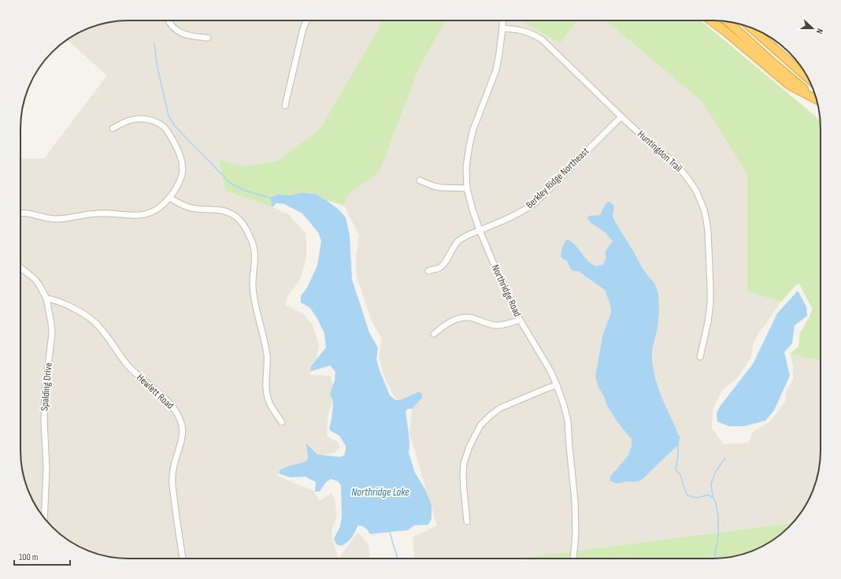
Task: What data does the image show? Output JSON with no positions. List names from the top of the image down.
{
  "streets": {
    "street": [
      "Huntingdon Trail",
      "Berkley Ridge Northeast",
      "Northridge Road",
      "Spalding Drive",
      "Hewlett Road"
    ]
  },
  "crossings": [
    ["Huntingdon Trail", "Berkley Ridge Northeast"],
    ["Huntingdon Trail", "Northridge Road"],
    ["Berkley Ridge Northeast", "Northridge Road"],
    ["Spalding Drive", "Hewlett Road"]
  ],
  "water": ["Northridge Lake"],
  "scale_bar": "100 m",
  "north": "right"
}
